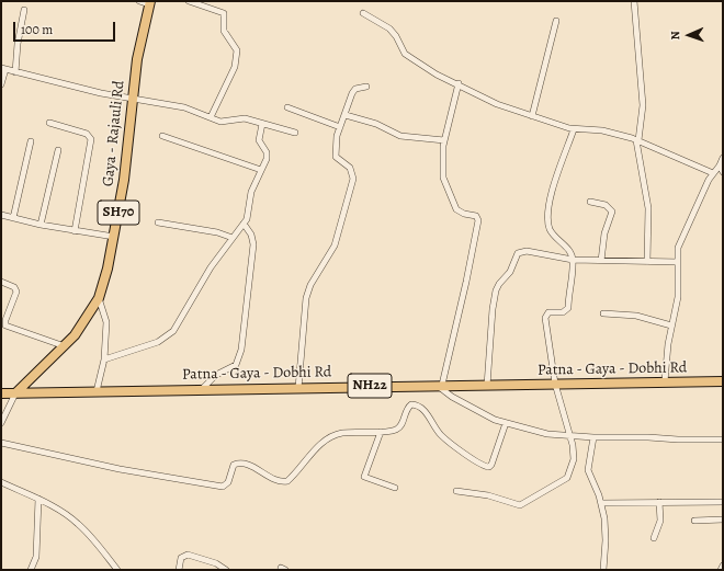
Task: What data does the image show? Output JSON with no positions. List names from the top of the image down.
{
  "streets": {
    "main road": [
      "Gaya - Rajauli Rd",
      "SH70",
      "Patna - Gaya - Dobhi Rd",
      "NH22"
    ]
  },
  "crossings": [
    ["Gaya - Rajauli Rd", "Patna - Gaya - Dobhi Rd"]
  ],
  "scale_bar": "100 m",
  "north": "left"
}
